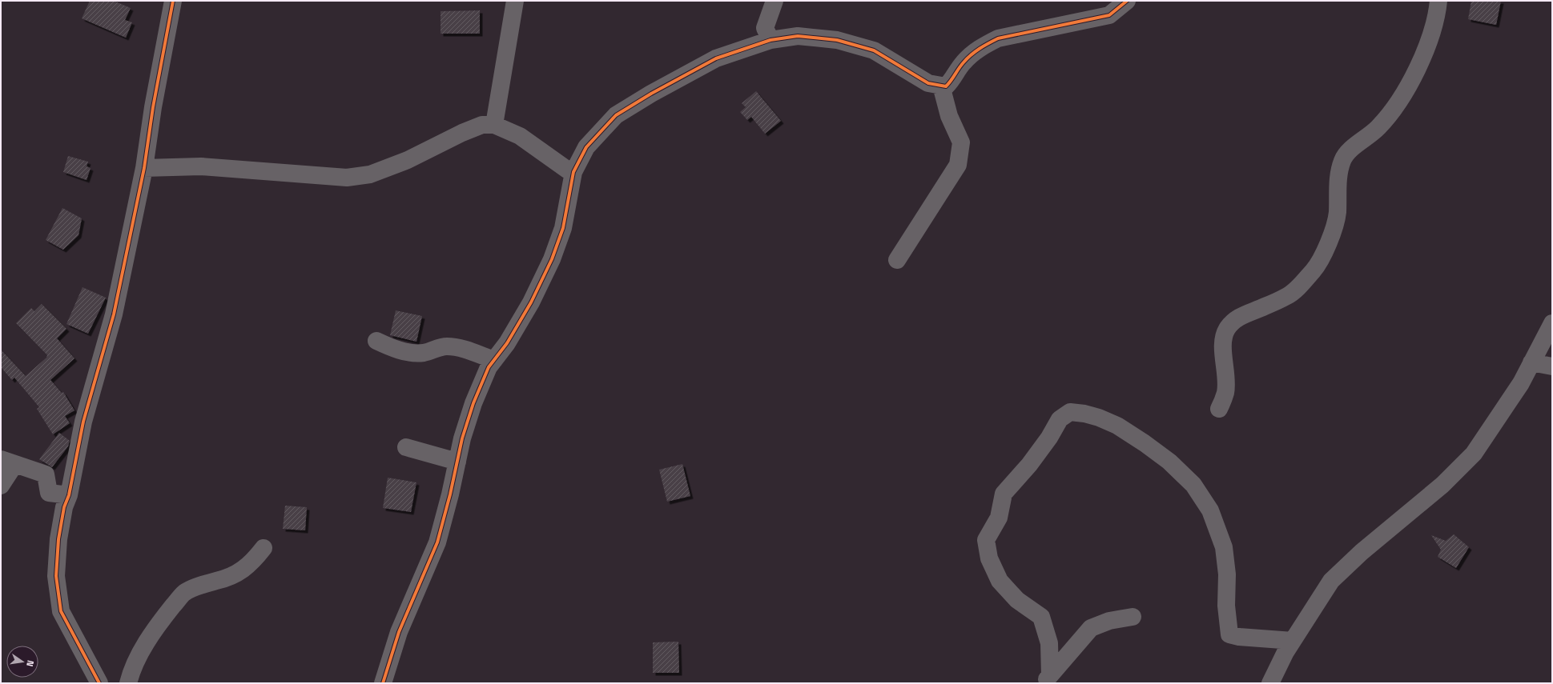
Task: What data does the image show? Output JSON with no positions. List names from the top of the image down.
{
  "north": "right"
}
